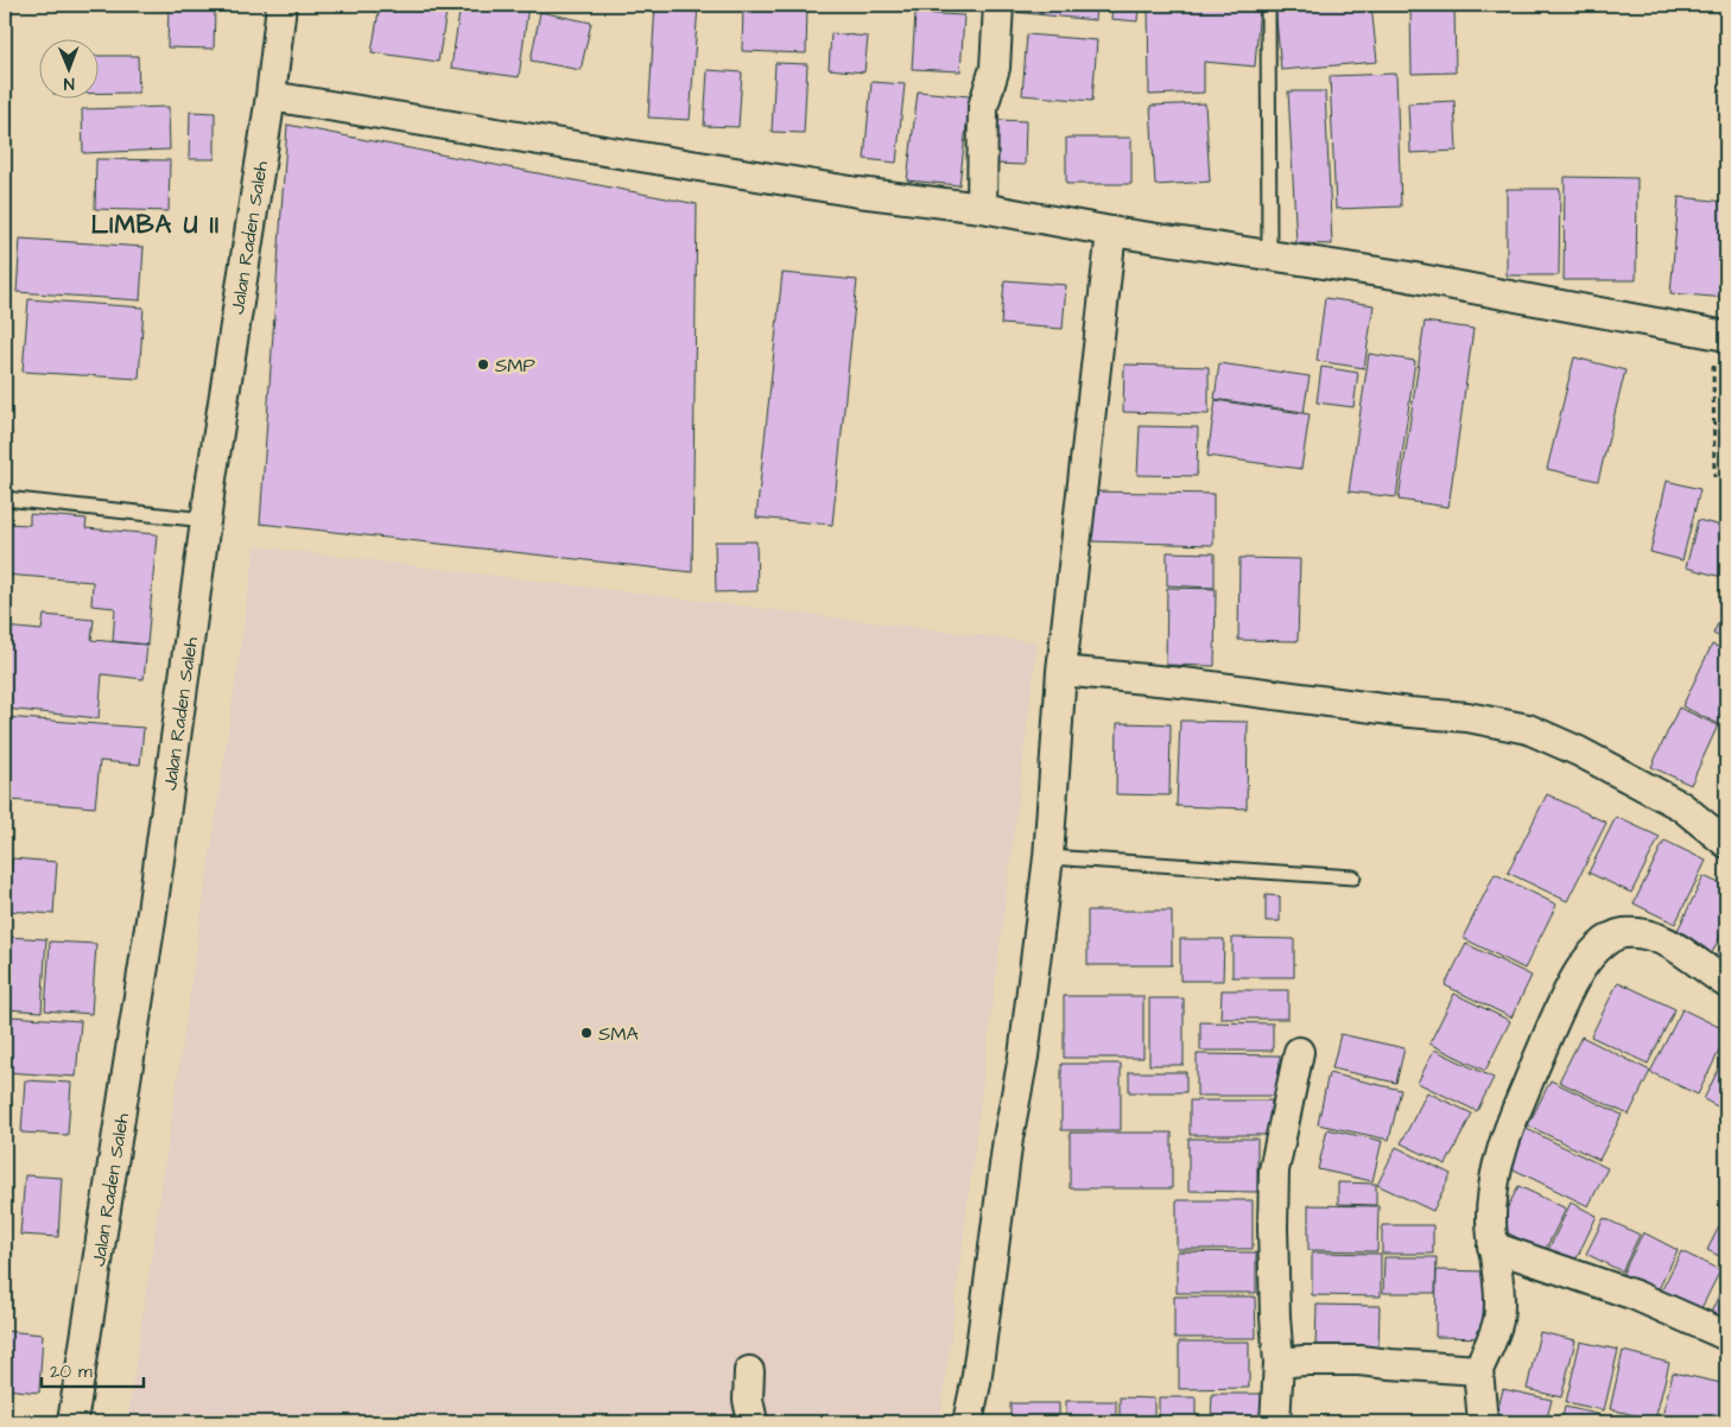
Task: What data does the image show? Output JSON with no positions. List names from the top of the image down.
{
  "streets": {
    "street": ["Jalan Raden Saleh"]
  },
  "districts": ["LIMBA U II"],
  "places": ["SMP", "SMA"],
  "scale_bar": "20 m",
  "north": "bottom"
}
